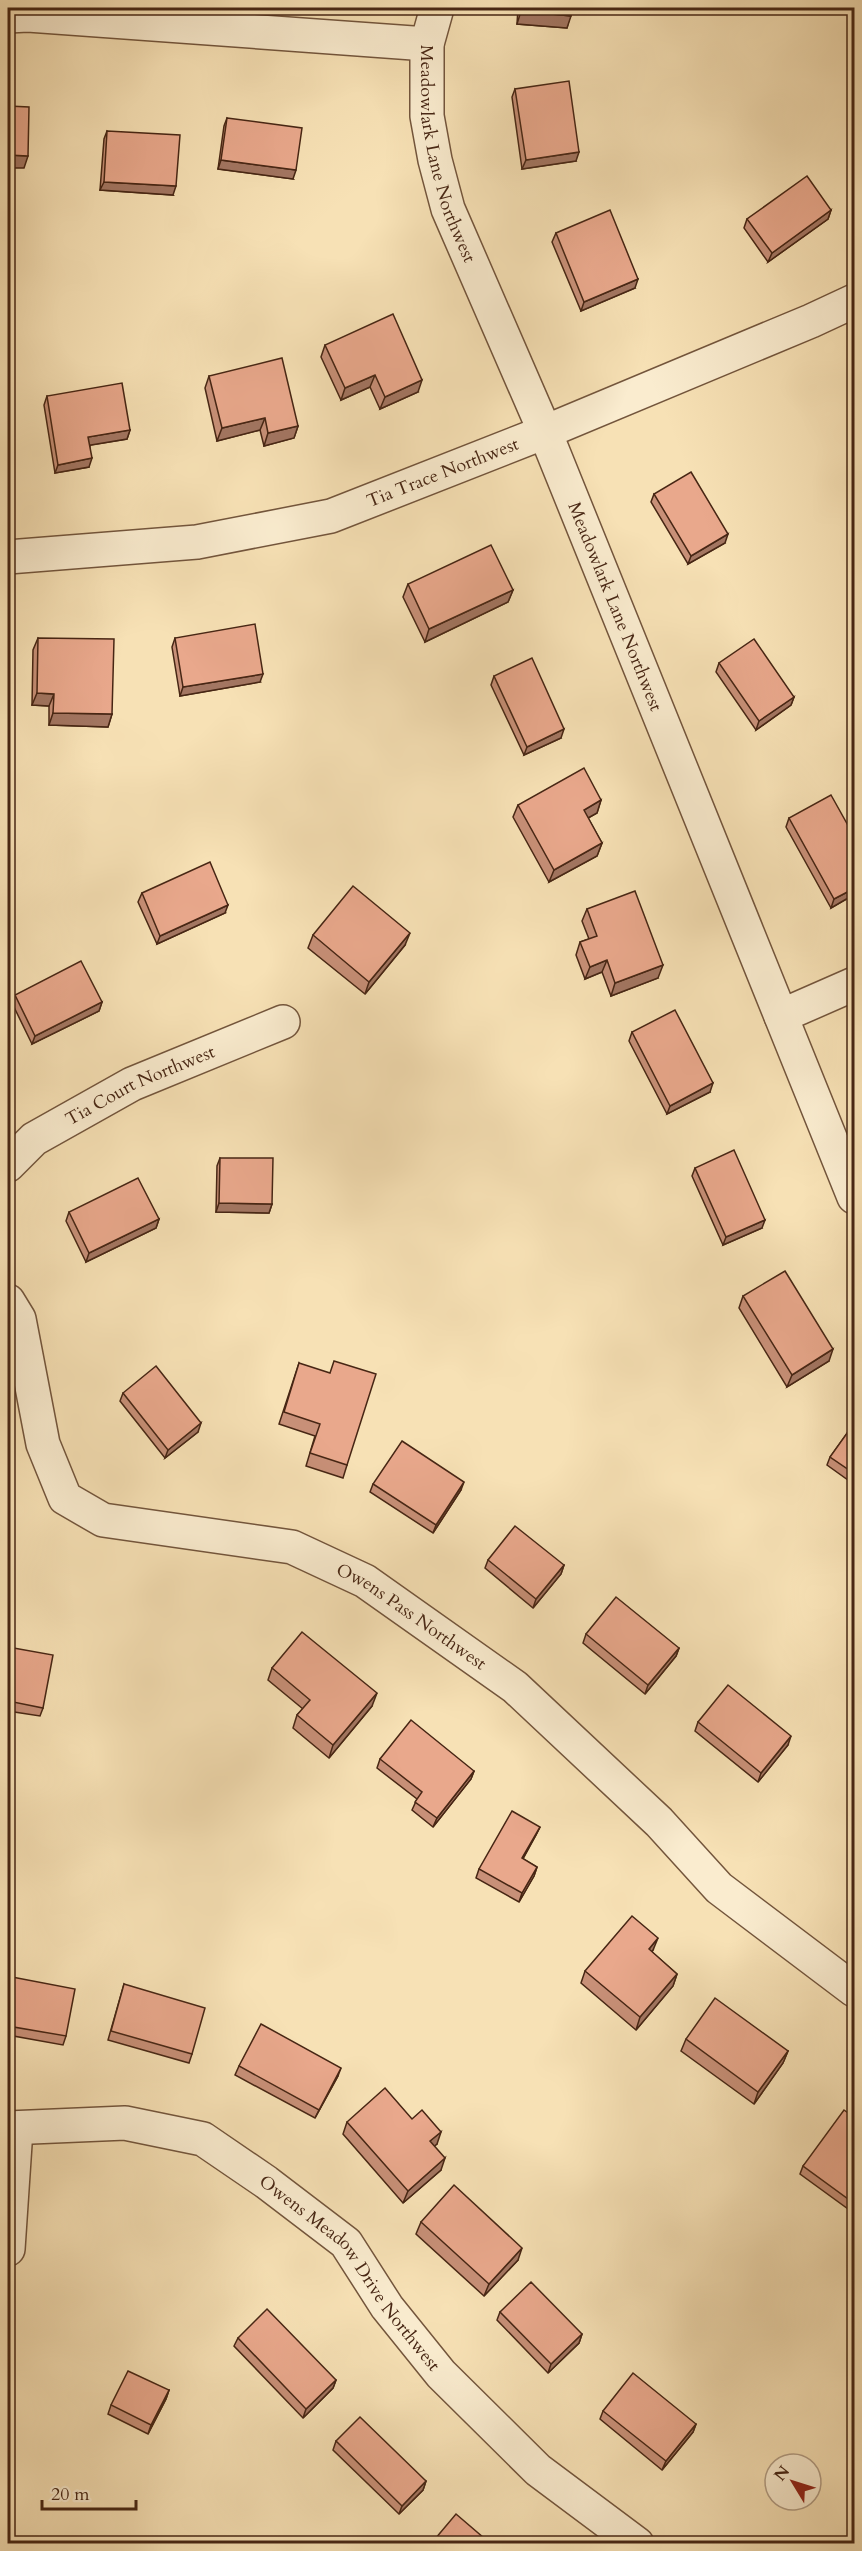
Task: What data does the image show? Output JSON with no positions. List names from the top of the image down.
{
  "streets": {
    "street": [
      "Meadowlark Lane Northwest",
      "Tia Trace Northwest",
      "Tia Court Northwest",
      "Owens Pass Northwest",
      "Owens Meadow Drive Northwest"
    ]
  },
  "crossings": [
    ["Meadowlark Lane Northwest", "Tia Trace Northwest"]
  ],
  "scale_bar": "20 m",
  "north": "top left"
}
